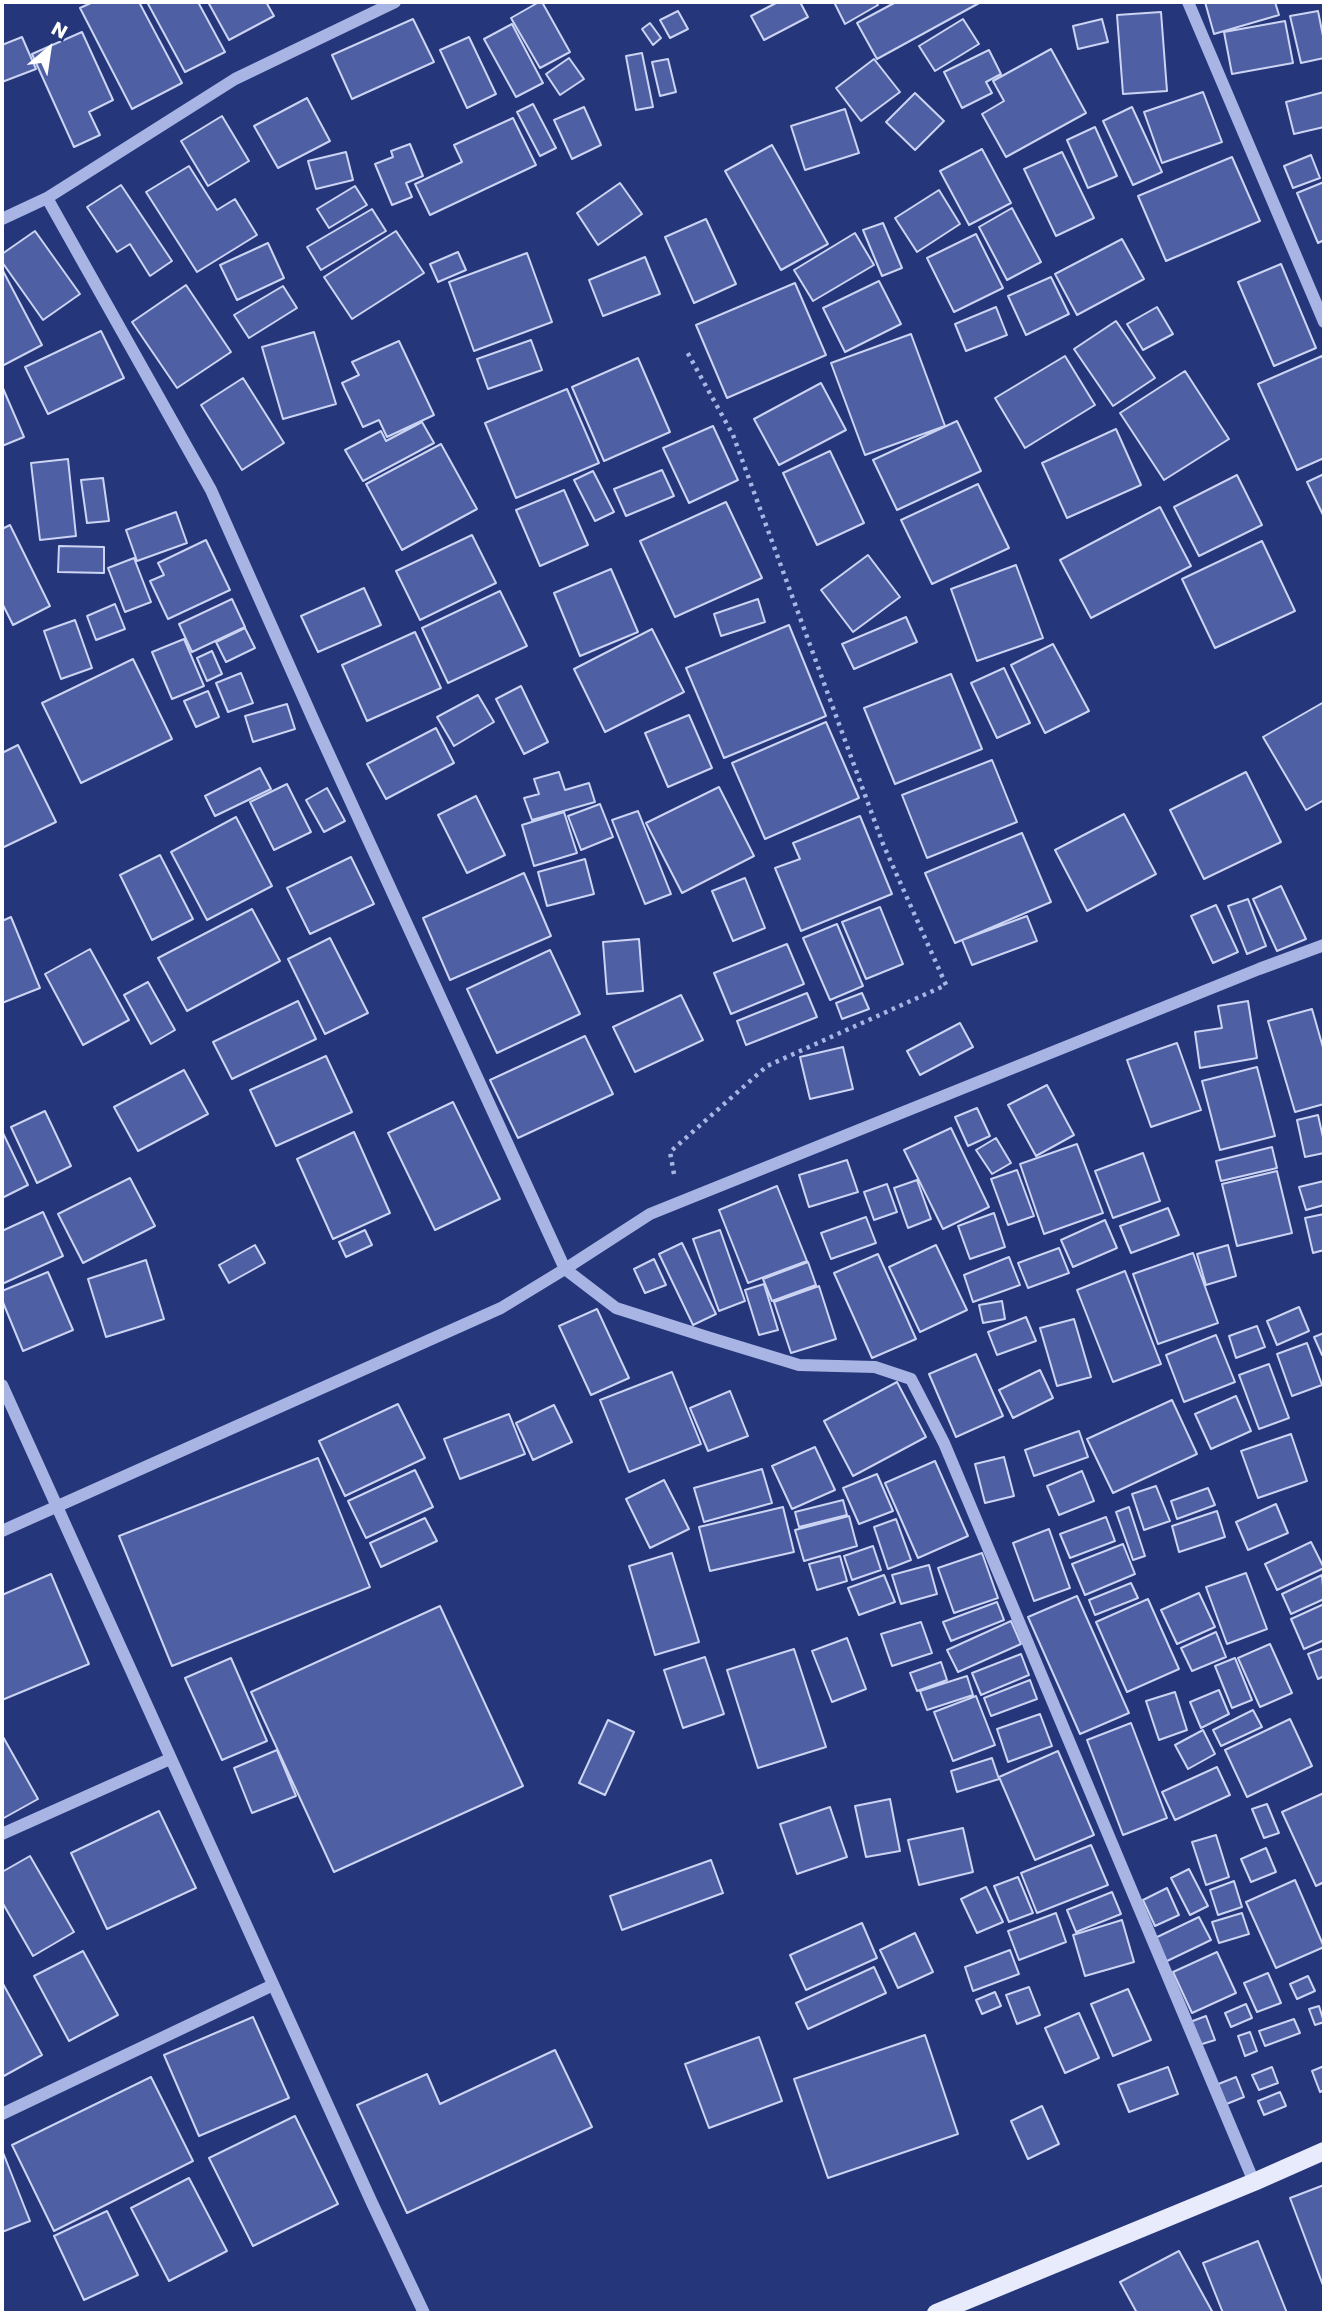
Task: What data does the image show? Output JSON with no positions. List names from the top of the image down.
{
  "north": "top right"
}
